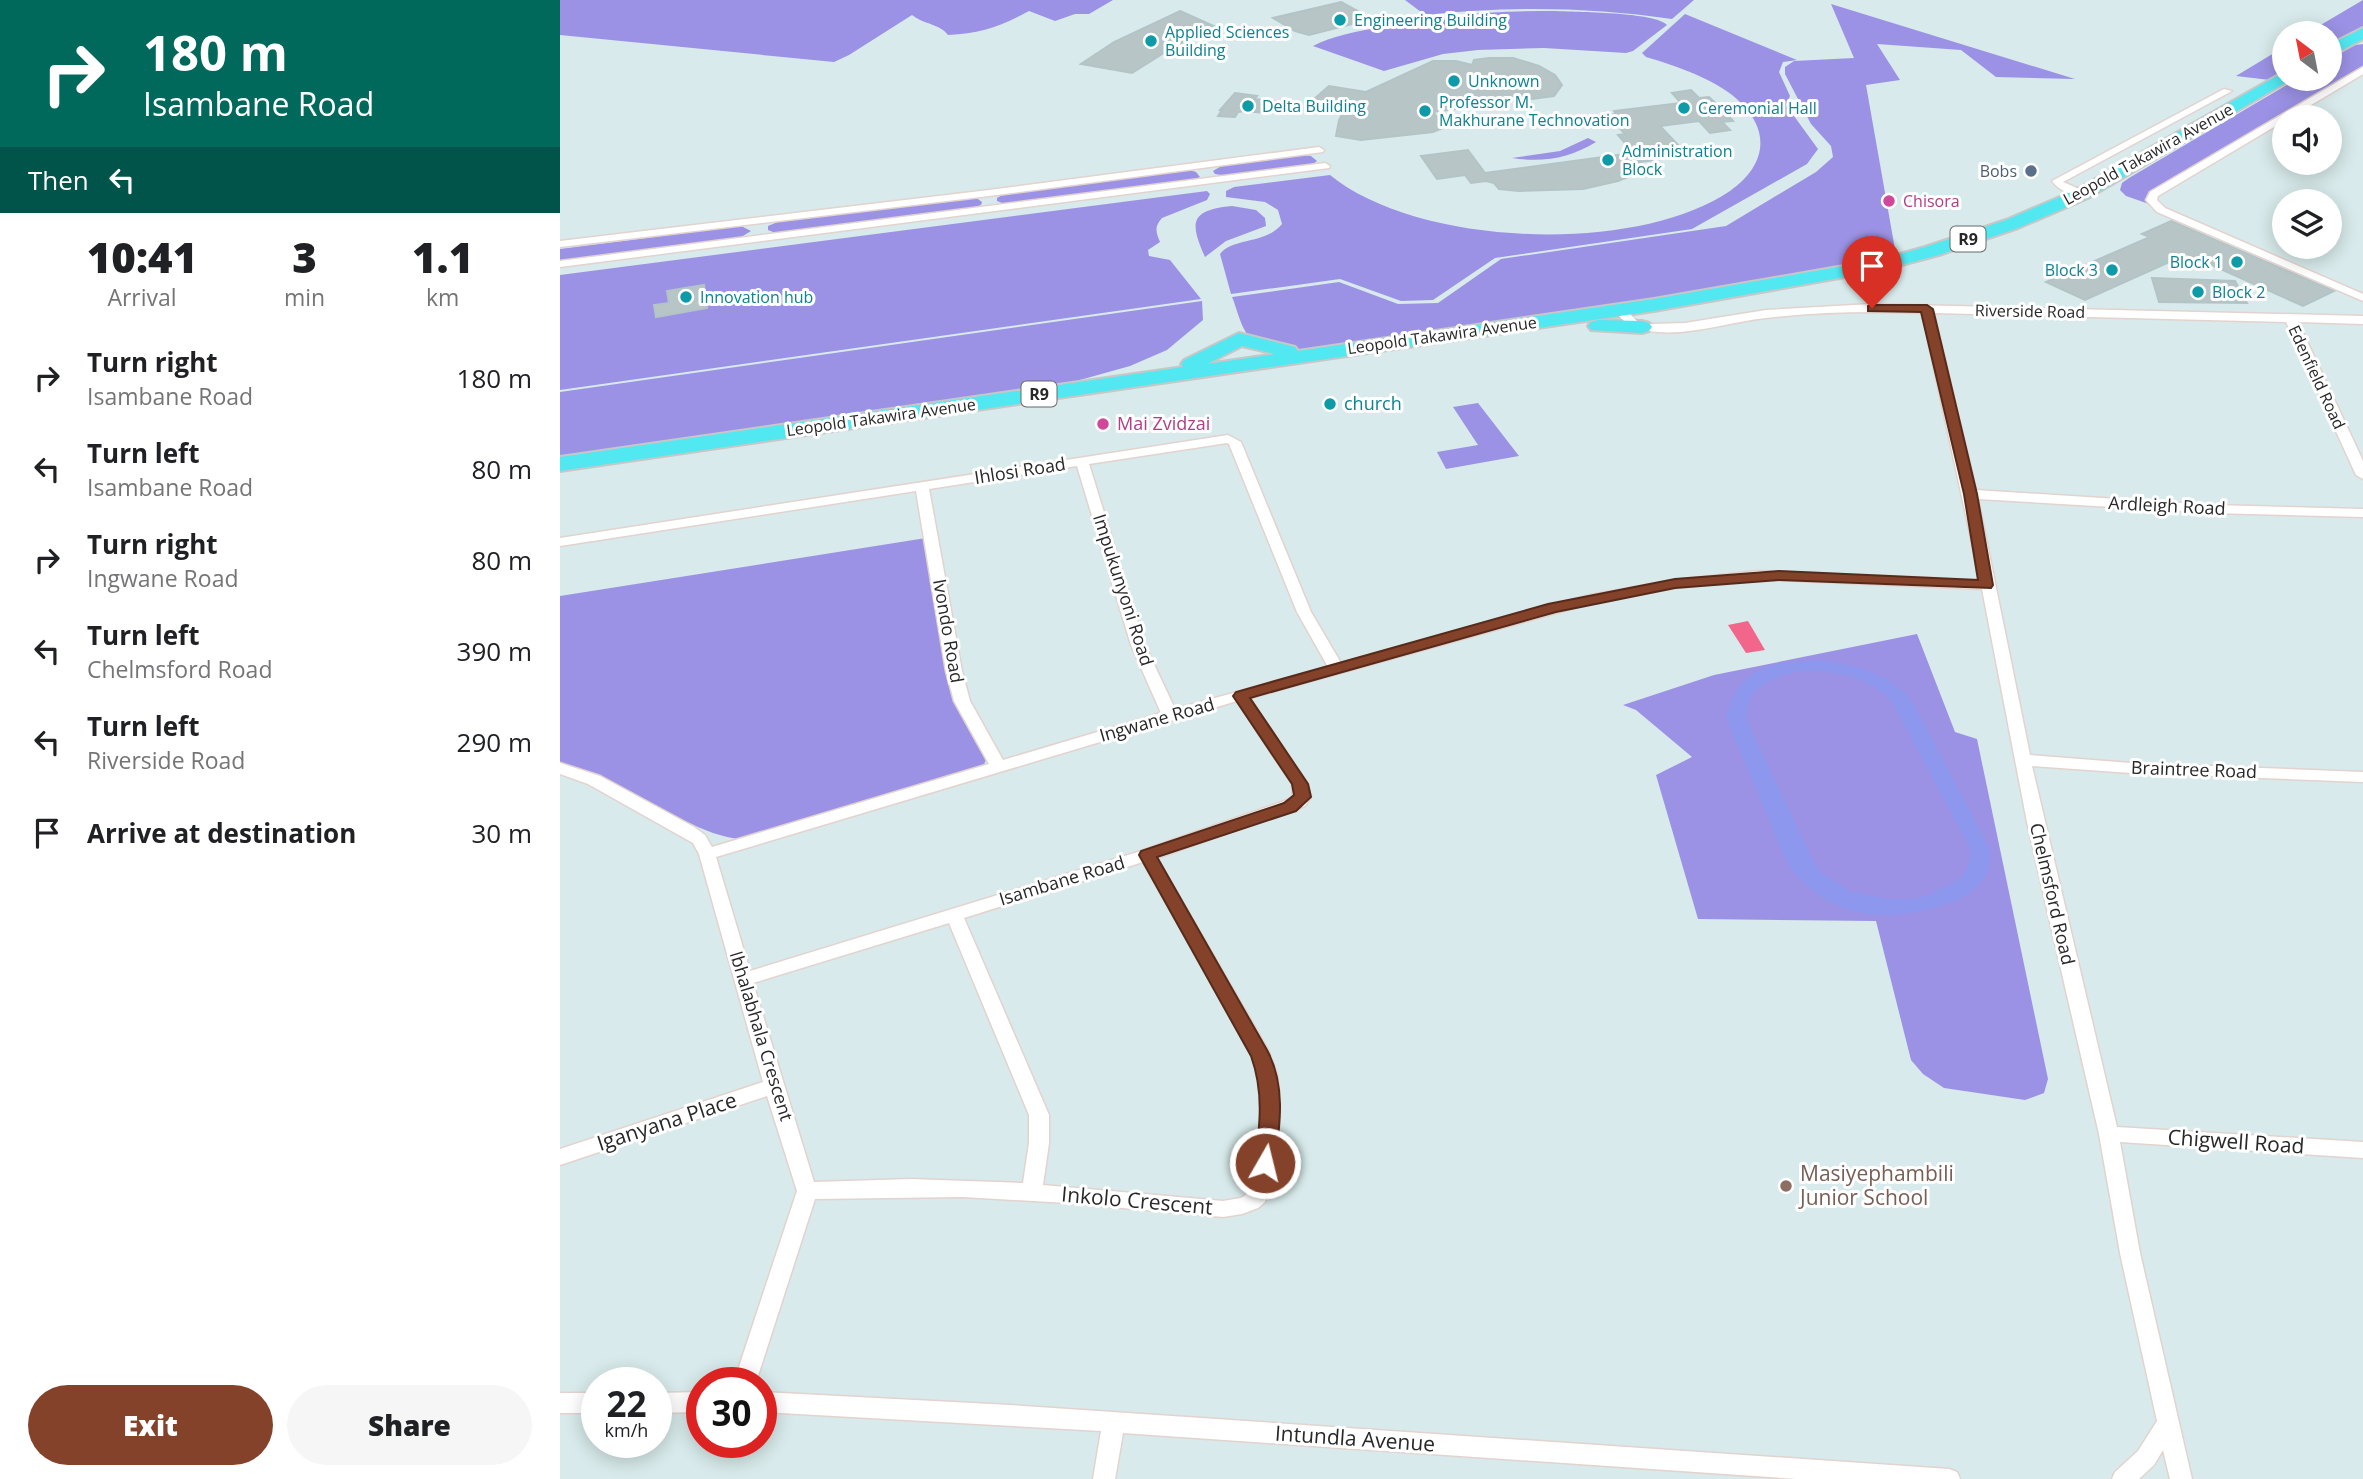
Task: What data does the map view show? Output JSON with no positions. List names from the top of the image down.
{
  "streets": {
    "highway": ["Leopold Takawira Avenue", "R9"],
    "street": [
      "Riverside Road",
      "Edenfield Road",
      "Ihlosi Road",
      "Ardleigh Road",
      "Impukunyoni Road",
      "Ivondo Road",
      "Ingwane Road",
      "Braintree Road",
      "Isambane Road",
      "Chelmsford Road",
      "Ibhalabhala Crescent",
      "Iganyana Place",
      "Chigwell Road",
      "Inkolo Crescent",
      "Intundla Avenue"
    ]
  },
  "crossings": [
    ["Leopold Takawira Avenue", "Riverside Road"],
    ["Riverside Road", "Edenfield Road"],
    ["Riverside Road", "Chelmsford Road"],
    ["Ihlosi Road", "Impukunyoni Road"],
    ["Ihlosi Road", "Ivondo Road"],
    ["Ihlosi Road", "Ingwane Road"],
    ["Ardleigh Road", "Chelmsford Road"],
    ["Impukunyoni Road", "Ingwane Road"],
    ["Ivondo Road", "Ingwane Road"],
    ["Ingwane Road", "Isambane Road"],
    ["Ingwane Road", "Chelmsford Road"],
    ["Ingwane Road", "Ibhalabhala Crescent"],
    ["Braintree Road", "Chelmsford Road"],
    ["Isambane Road", "Ibhalabhala Crescent"],
    ["Isambane Road", "Inkolo Crescent"],
    ["Chelmsford Road", "Chigwell Road"],
    ["Ibhalabhala Crescent", "Iganyana Place"],
    ["Ibhalabhala Crescent", "Inkolo Crescent"]
  ],
  "places": [
    "Engineering Building",
    "Applied Sciences Building",
    "Unknown",
    "Delta Building",
    "Ceremonial Hall",
    "Professor M. Makhurane Technovation",
    "Administration Block",
    "Bobs",
    "Chisora",
    "Block 1",
    "Block 3",
    "Block 2",
    "Innovation hub",
    "church",
    "Mai Zvidzai",
    "Masiyephambili Junior School"
  ],
  "north": "top left",
  "page": {
    "turn": ["180 m", "Isambane Road"],
    "then": "Then",
    "eta": [
      "10:41",
      "Arrival",
      "3",
      "min",
      "1.1",
      "km"
    ],
    "list": [
      {
        "name": "Turn right",
        "note": "Isambane Road",
        "value": "180 m"
      },
      {
        "name": "Turn left",
        "note": "Isambane Road",
        "value": "80 m"
      },
      {
        "name": "Turn right",
        "note": "Ingwane Road",
        "value": "80 m"
      },
      {
        "name": "Turn left",
        "note": "Chelmsford Road",
        "value": "390 m"
      },
      {
        "name": "Turn left",
        "note": "Riverside Road",
        "value": "290 m"
      },
      {
        "name": "Arrive at destination",
        "value": "30 m"
      }
    ],
    "speed": "22 km/h",
    "limit": "30",
    "buttons": ["Exit", "Share"]
  }
}
